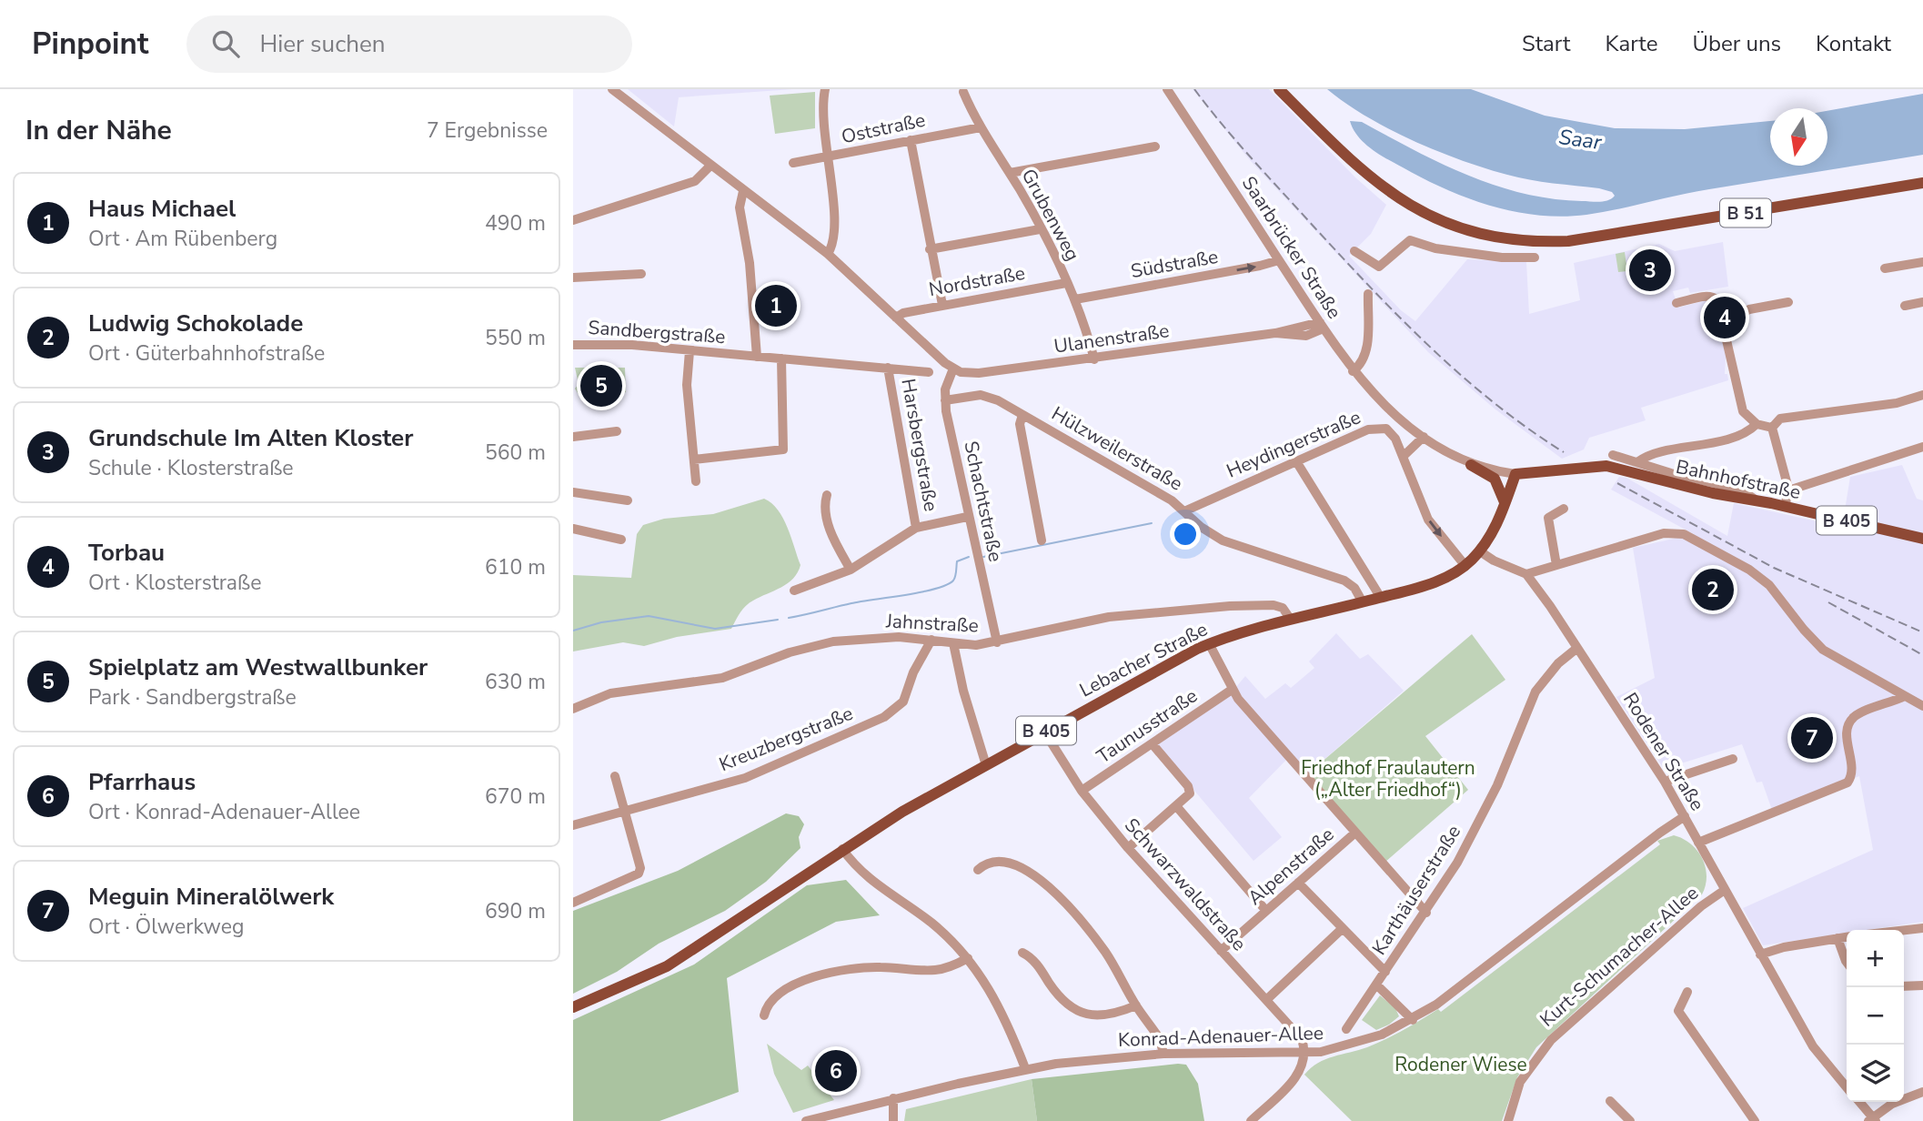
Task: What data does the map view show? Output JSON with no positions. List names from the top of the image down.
{
  "streets": {
    "main road": [
      "B 51",
      "Bahnhofstraße",
      "B 405",
      "Lebacher Straße"
    ],
    "street": [
      "Oststraße",
      "Grubenweg",
      "Saarbrücker Straße",
      "Südstraße",
      "Nordstraße",
      "Sandbergstraße",
      "Ulanenstraße",
      "Heydingerstraße",
      "Harsbergstraße",
      "Hülzweilerstraße",
      "Schachtstraße",
      "Jahnstraße",
      "Taunusstraße",
      "Kreuzbergstraße",
      "Rodener Straße",
      "Alpenstraße",
      "Schwarzwaldstraße",
      "Karthäuserstraße",
      "Kurt-Schumacher-Allee",
      "Konrad-Adenauer-Allee"
    ]
  },
  "crossings": [
    ["Oststraße", "Grubenweg"],
    ["Grubenweg", "Südstraße"],
    ["Grubenweg", "Nordstraße"],
    ["Grubenweg", "Ulanenstraße"],
    ["Saarbrücker Straße", "Südstraße"],
    ["Saarbrücker Straße", "Ulanenstraße"],
    ["Saarbrücker Straße", "Bahnhofstraße"],
    ["Saarbrücker Straße", "B 405"],
    ["Sandbergstraße", "Harsbergstraße"],
    ["Ulanenstraße", "Schachtstraße"],
    ["Heydingerstraße", "Hülzweilerstraße"],
    ["Heydingerstraße", "Lebacher Straße"],
    ["Hülzweilerstraße", "Schachtstraße"],
    ["Hülzweilerstraße", "Lebacher Straße"],
    ["Bahnhofstraße", "B 405"],
    ["Schachtstraße", "Jahnstraße"],
    ["B 405", "Lebacher Straße"],
    ["Jahnstraße", "Lebacher Straße"],
    ["Jahnstraße", "Kreuzbergstraße"],
    ["Lebacher Straße", "Schwarzwaldstraße"],
    ["Taunusstraße", "Schwarzwaldstraße"],
    ["Rodener Straße", "Karthäuserstraße"],
    ["Rodener Straße", "Kurt-Schumacher-Allee"],
    ["Rodener Straße", "Konrad-Adenauer-Allee"],
    ["Alpenstraße", "Schwarzwaldstraße"],
    ["Schwarzwaldstraße", "Konrad-Adenauer-Allee"],
    ["Karthäuserstraße", "Konrad-Adenauer-Allee"]
  ],
  "one_way": ["Südstraße"],
  "water": ["Saar"],
  "parks": ["Friedhof Fraulautern („Alter Friedhof“)", "Rodener Wiese"],
  "north": "bottom",
  "page": {
    "header": "Pinpoint",
    "search": "Hier suchen",
    "nav": [
      "Start",
      "Karte",
      "Über uns",
      "Kontakt"
    ],
    "heading": ["In der Nähe", "7 Ergebnisse"],
    "list": [
      {
        "mark": "1",
        "name": "Haus Michael",
        "note": "Ort · Am Rübenberg",
        "value": "490 m"
      },
      {
        "mark": "2",
        "name": "Ludwig Schokolade",
        "note": "Ort · Güterbahnhofstraße",
        "value": "550 m"
      },
      {
        "mark": "3",
        "name": "Grundschule Im Alten Kloster",
        "note": "Schule · Klosterstraße",
        "value": "560 m"
      },
      {
        "mark": "4",
        "name": "Torbau",
        "note": "Ort · Klosterstraße",
        "value": "610 m"
      },
      {
        "mark": "5",
        "name": "Spielplatz am Westwallbunker",
        "note": "Park · Sandbergstraße",
        "value": "630 m"
      },
      {
        "mark": "6",
        "name": "Pfarrhaus",
        "note": "Ort · Konrad-Adenauer-Allee",
        "value": "670 m"
      },
      {
        "mark": "7",
        "name": "Meguin Mineralölwerk",
        "note": "Ort · Ölwerkweg",
        "value": "690 m"
      }
    ],
    "pins": [
      "3",
      "1",
      "4",
      "5",
      "2",
      "7",
      "6"
    ],
    "map_buttons": ["+", "−"]
  }
}
